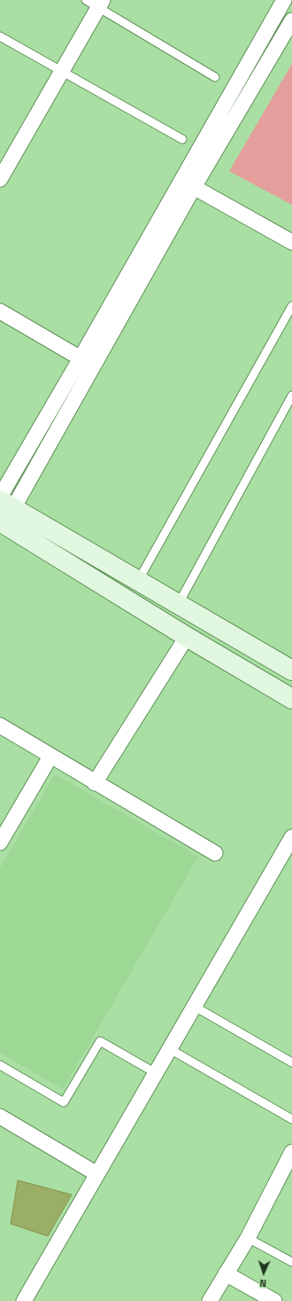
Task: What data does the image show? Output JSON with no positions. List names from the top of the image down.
{
  "north": "bottom"
}
